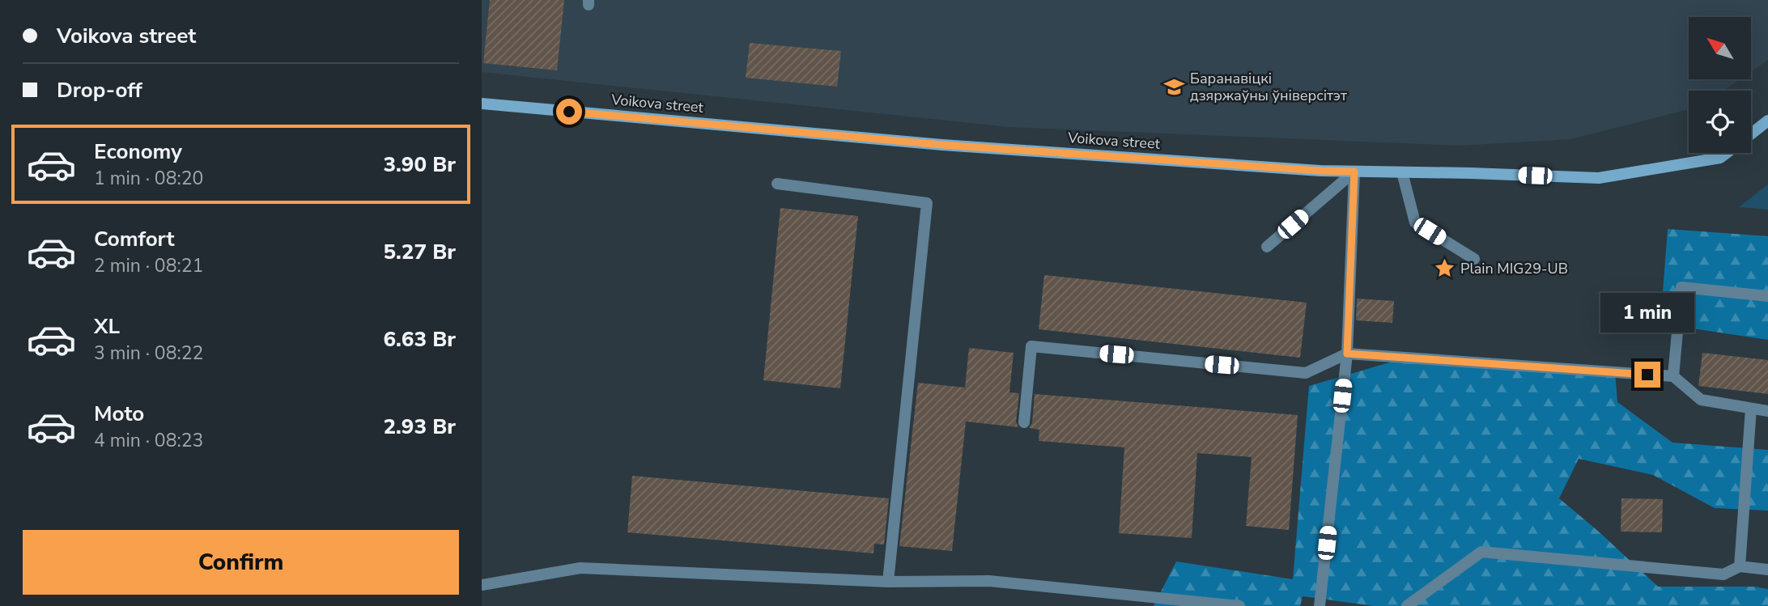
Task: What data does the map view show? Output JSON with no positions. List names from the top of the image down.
{
  "streets": {
    "main road": ["Voikova street"]
  },
  "places": {
    "school or university": ["Баранавіцкі дзяржаўны ўніверсітэт"],
    "place": ["Plain MIG29-UB"]
  },
  "north": "top left",
  "page": {
    "banner": ["Voikova street", "Drop-off"],
    "list": [
      {
        "name": "Economy",
        "note": "1 min · 08:20",
        "value": "3.90 Br"
      },
      {
        "name": "Comfort",
        "note": "2 min · 08:21",
        "value": "5.27 Br"
      },
      {
        "name": "XL",
        "note": "3 min · 08:22",
        "value": "6.63 Br"
      },
      {
        "name": "Moto",
        "note": "4 min · 08:23",
        "value": "2.93 Br"
      }
    ],
    "bubble": "1 min",
    "buttons": "Confirm"
  }
}
